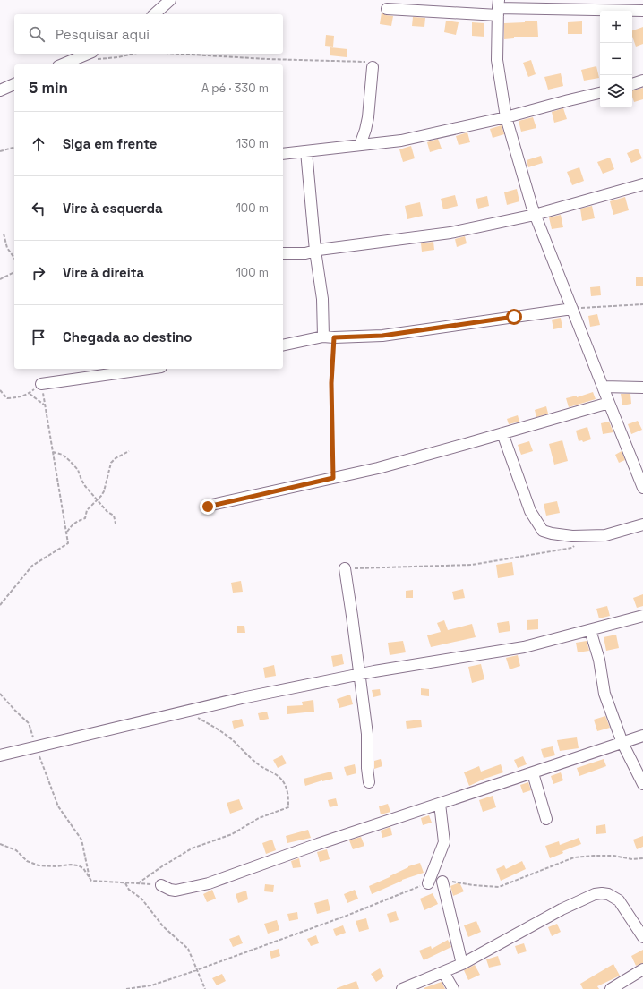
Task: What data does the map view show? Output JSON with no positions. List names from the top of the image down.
{
  "page": {
    "map_buttons": ["+", "−"],
    "search": "Pesquisar aqui",
    "heading": ["5 min", "A pé · 330 m"],
    "list": [
      ["Siga em frente", "130 m"],
      ["Vire à esquerda", "100 m"],
      ["Vire à direita", "100 m"],
      "Chegada ao destino"
    ]
  }
}
